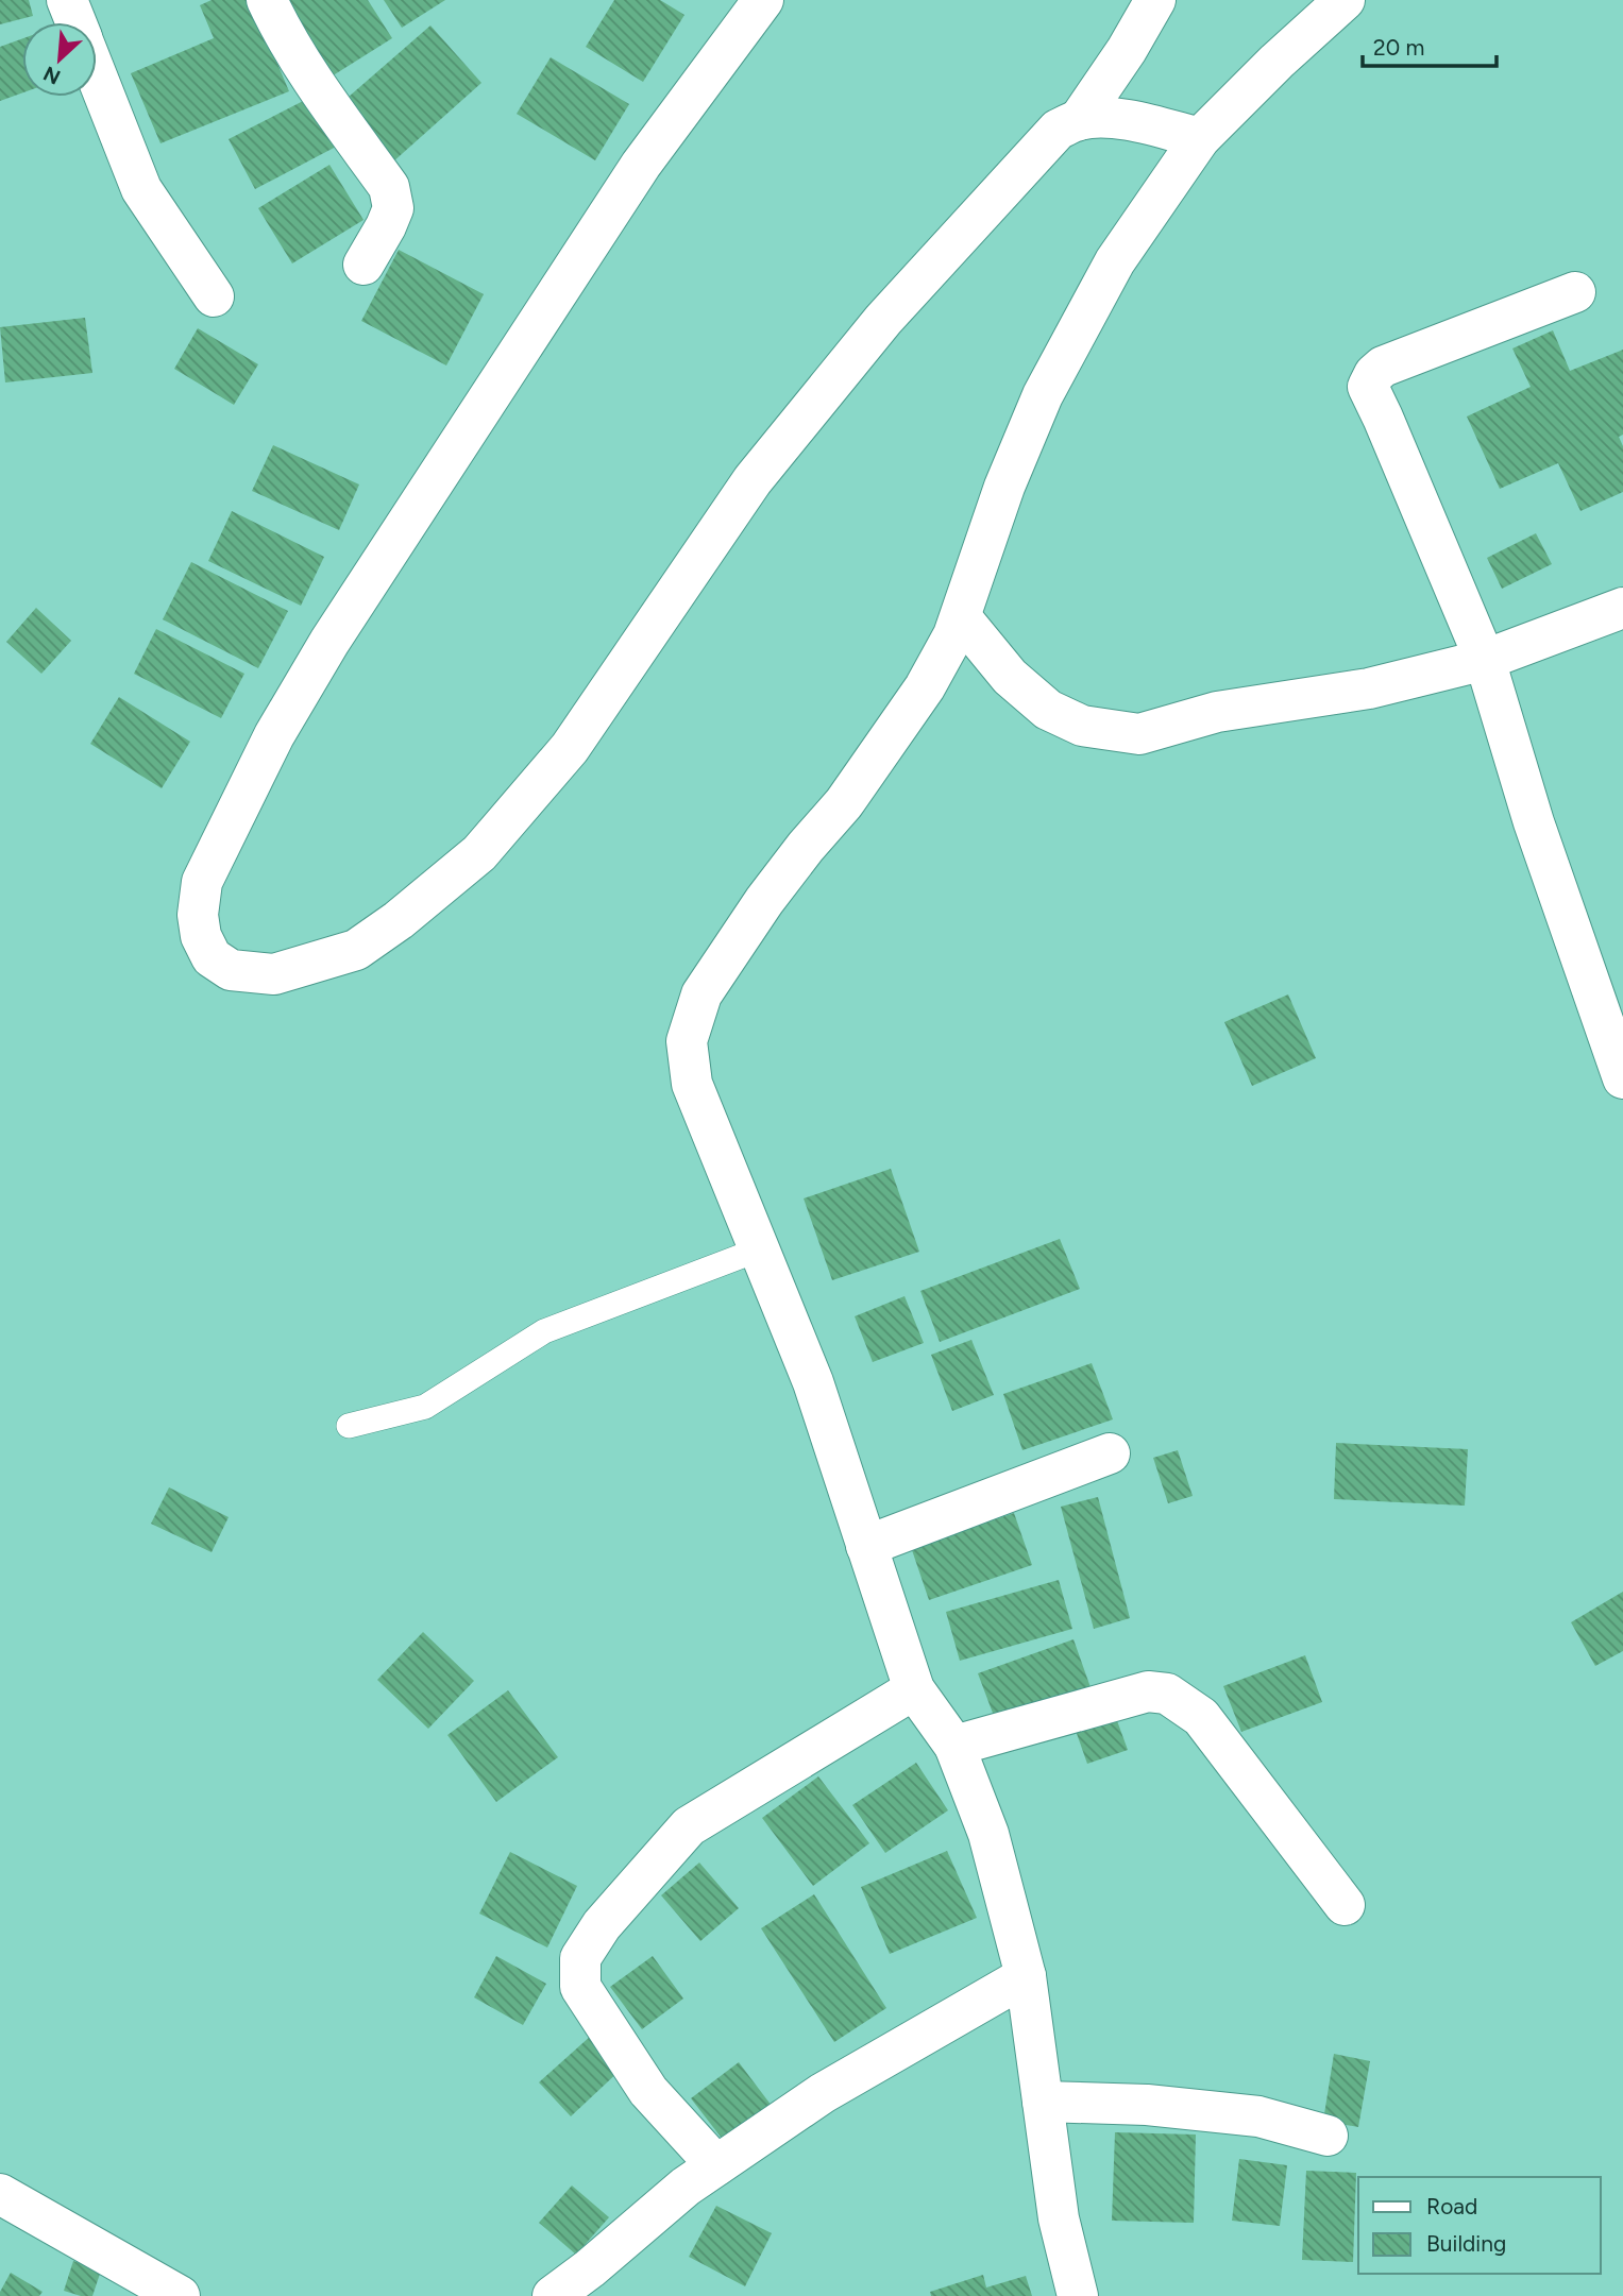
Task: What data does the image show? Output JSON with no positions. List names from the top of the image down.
{
  "legend": ["Road", "Building"],
  "scale_bar": "20 m",
  "north": "bottom left"
}
